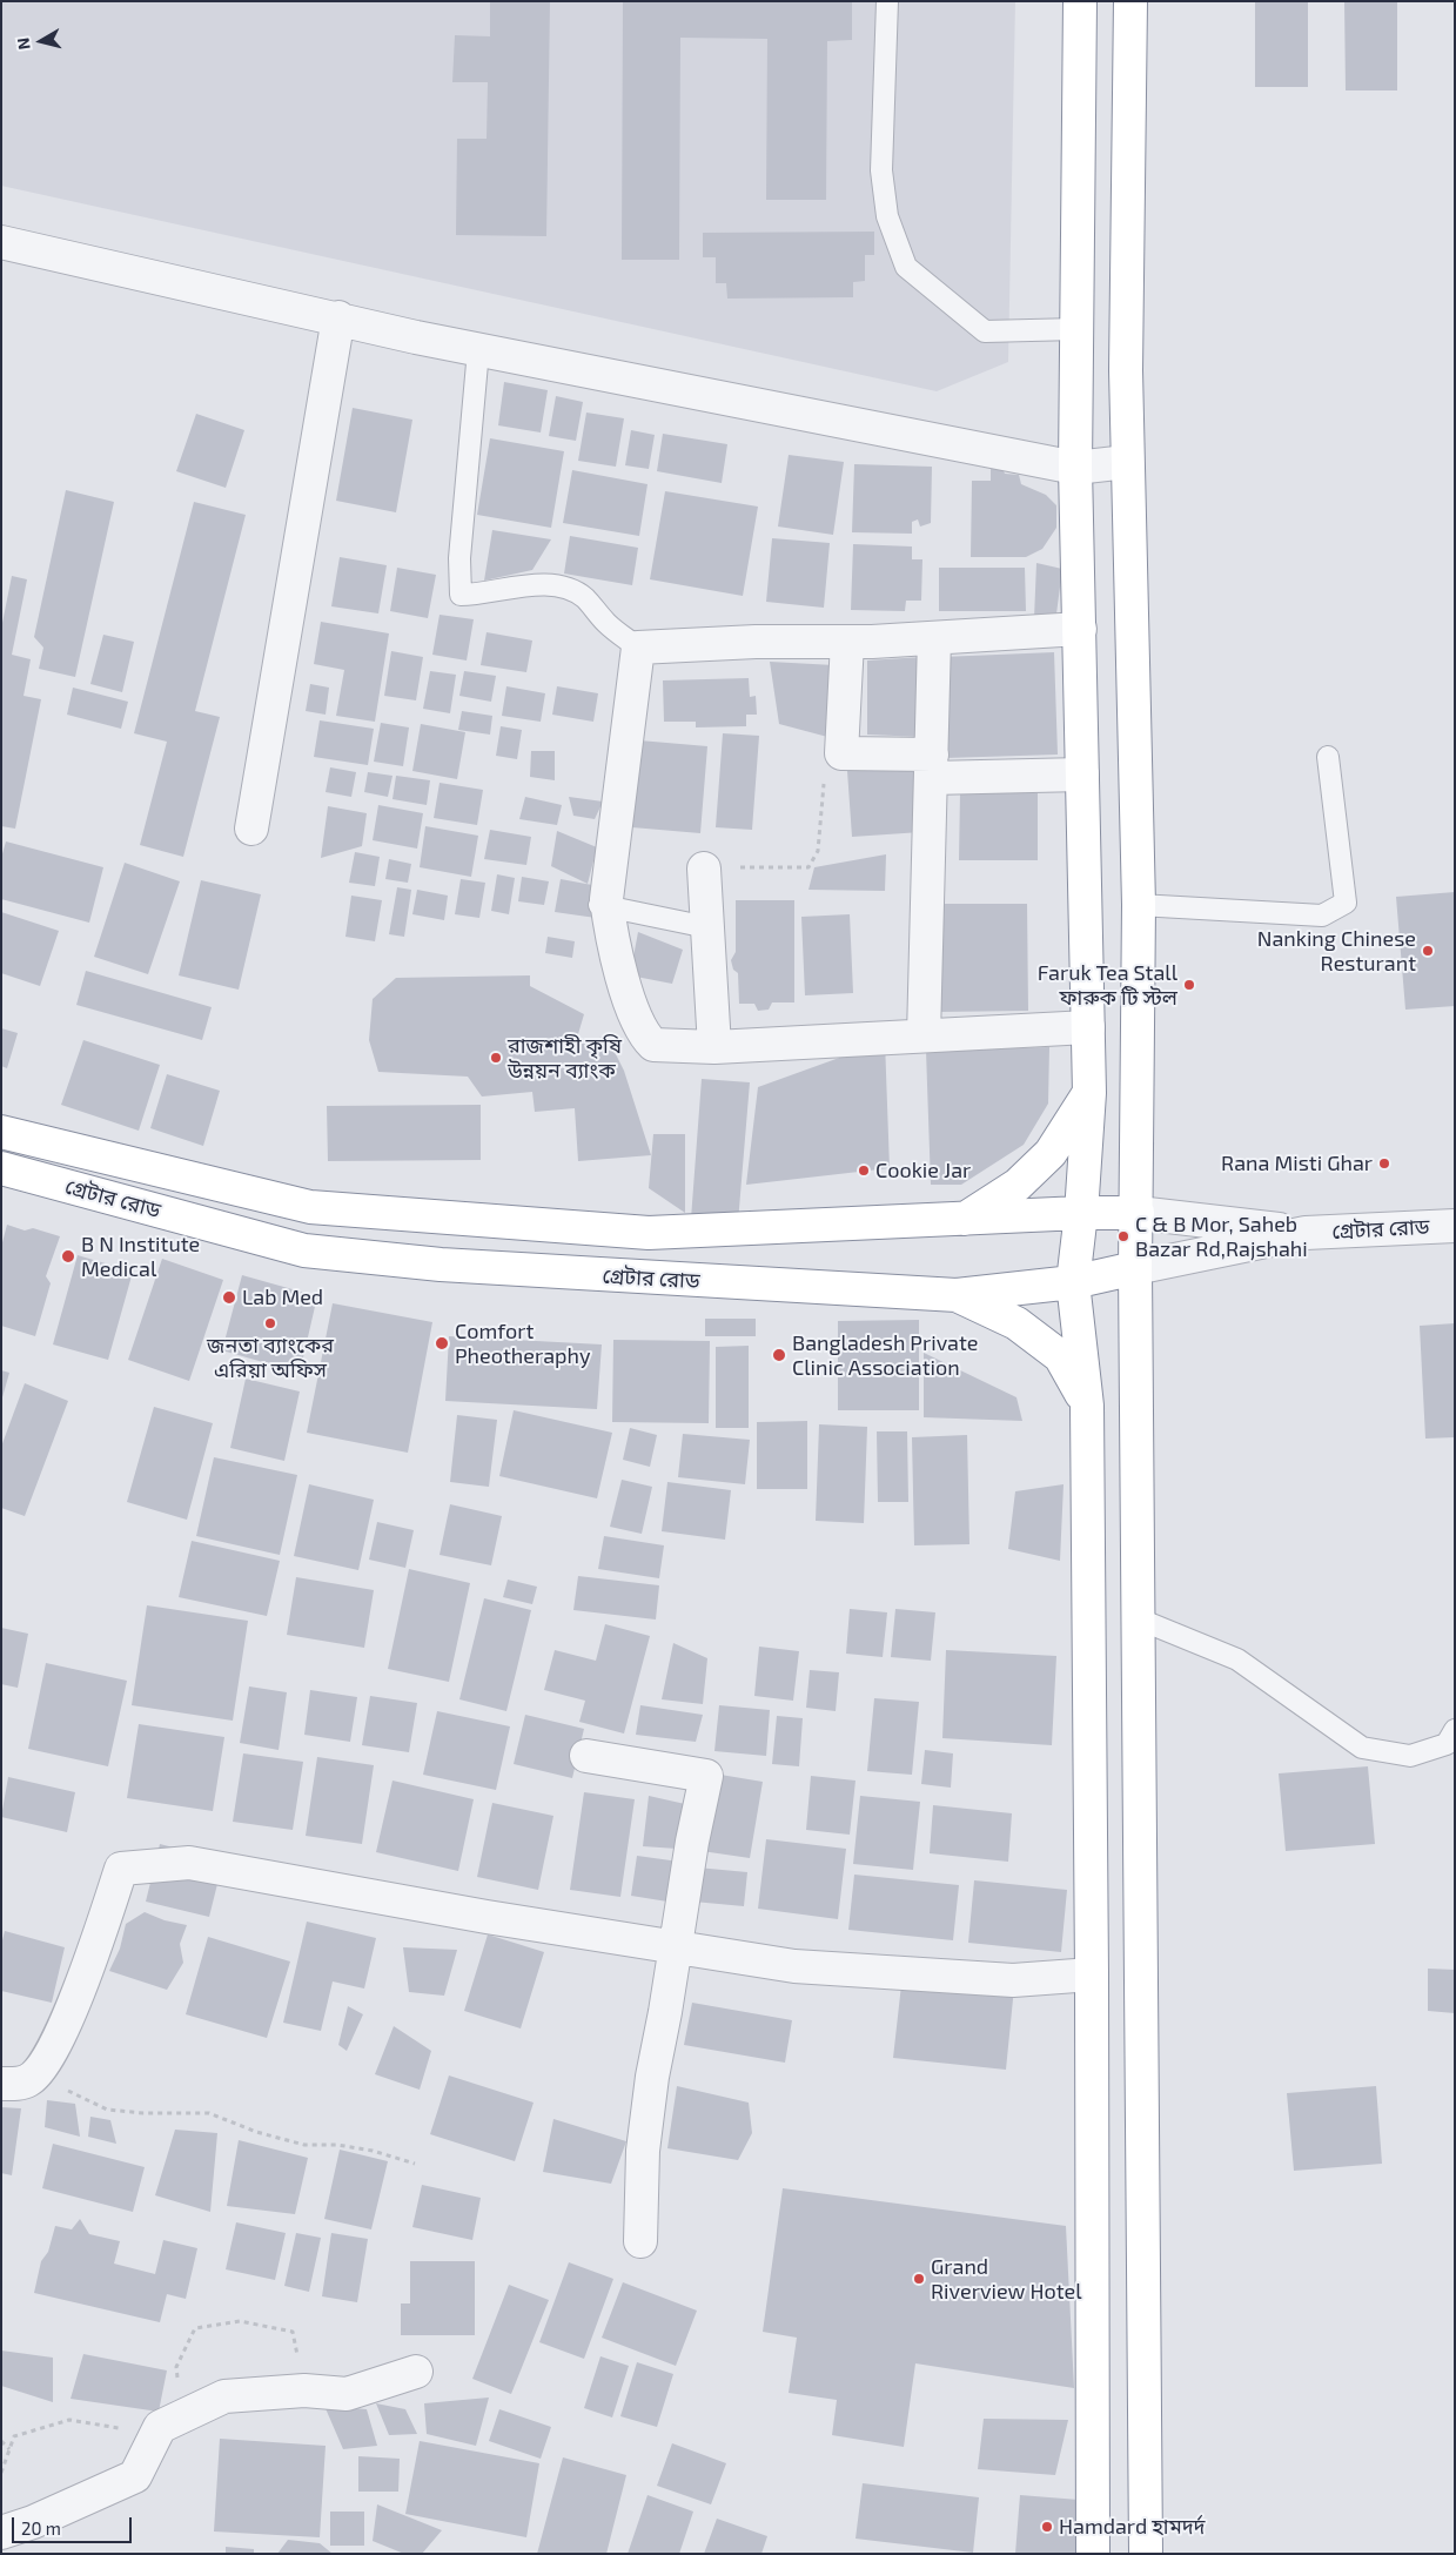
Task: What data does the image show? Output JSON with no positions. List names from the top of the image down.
{
  "streets": {
    "highway": ["গ্রেটার রোড"]
  },
  "places": [
    "Nanking Chinese Resturant",
    "Faruk Tea Stall ফারুক টি স্টল",
    "রাজশাহী কৃষি উন্নয়ন ব্যাংক",
    "Rana Misti Ghar",
    "Cookie Jar",
    "C & B Mor, Saheb Bazar Rd,Rajshahi",
    "B N Institute Medical",
    "Lab Med",
    "জনতা ব্যাংকের এরিয়া অফিস",
    "Comfort Pheotheraphy",
    "Bangladesh Private Clinic Association",
    "Grand Riverview Hotel",
    "Hamdard হামদর্দ"
  ],
  "scale_bar": "20 m",
  "north": "left"
}
